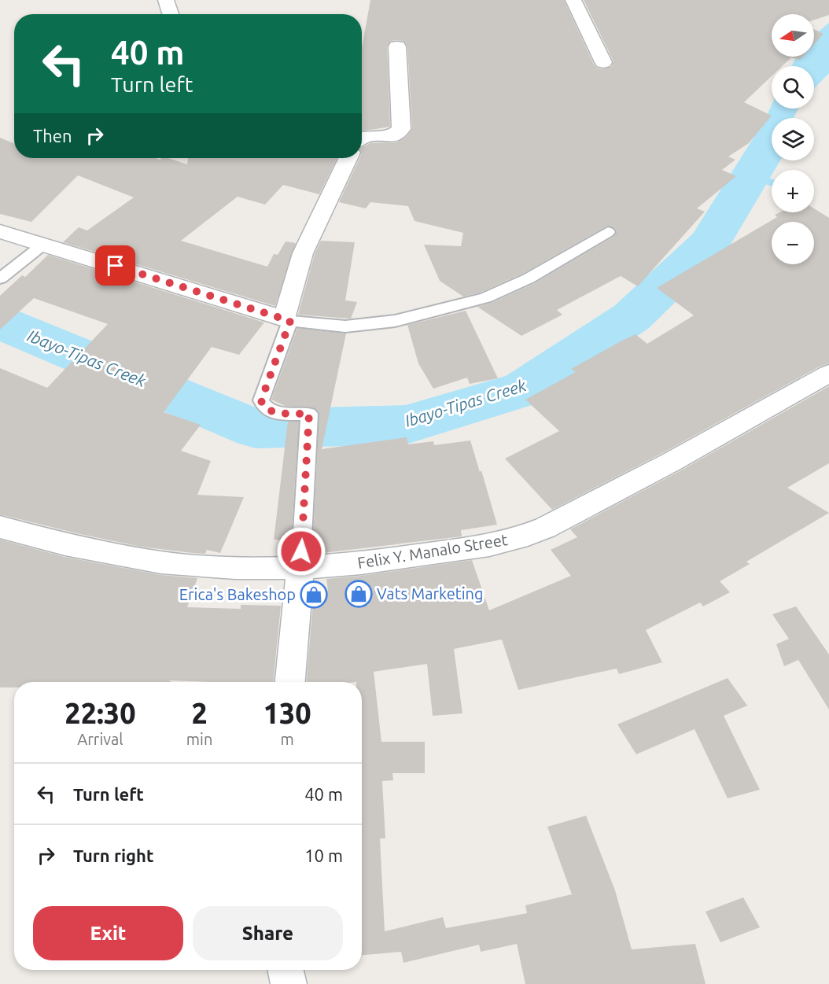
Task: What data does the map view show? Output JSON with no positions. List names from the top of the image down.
{
  "streets": {
    "street": ["Felix Y. Manalo Street"]
  },
  "water": ["Ibayo-Tipas Creek"],
  "places": {
    "shop": ["Vats Marketing", "Erica's Bakeshop"]
  },
  "north": "left",
  "page": {
    "map_buttons": ["+", "−"],
    "turn": ["40 m", "Turn left"],
    "then": "Then",
    "eta": [
      "22:30",
      "Arrival",
      "2",
      "min",
      "130",
      "m"
    ],
    "list": [
      {
        "name": "Turn left",
        "value": "40 m"
      },
      {
        "name": "Turn right",
        "value": "10 m"
      }
    ],
    "buttons": ["Exit", "Share"]
  }
}
